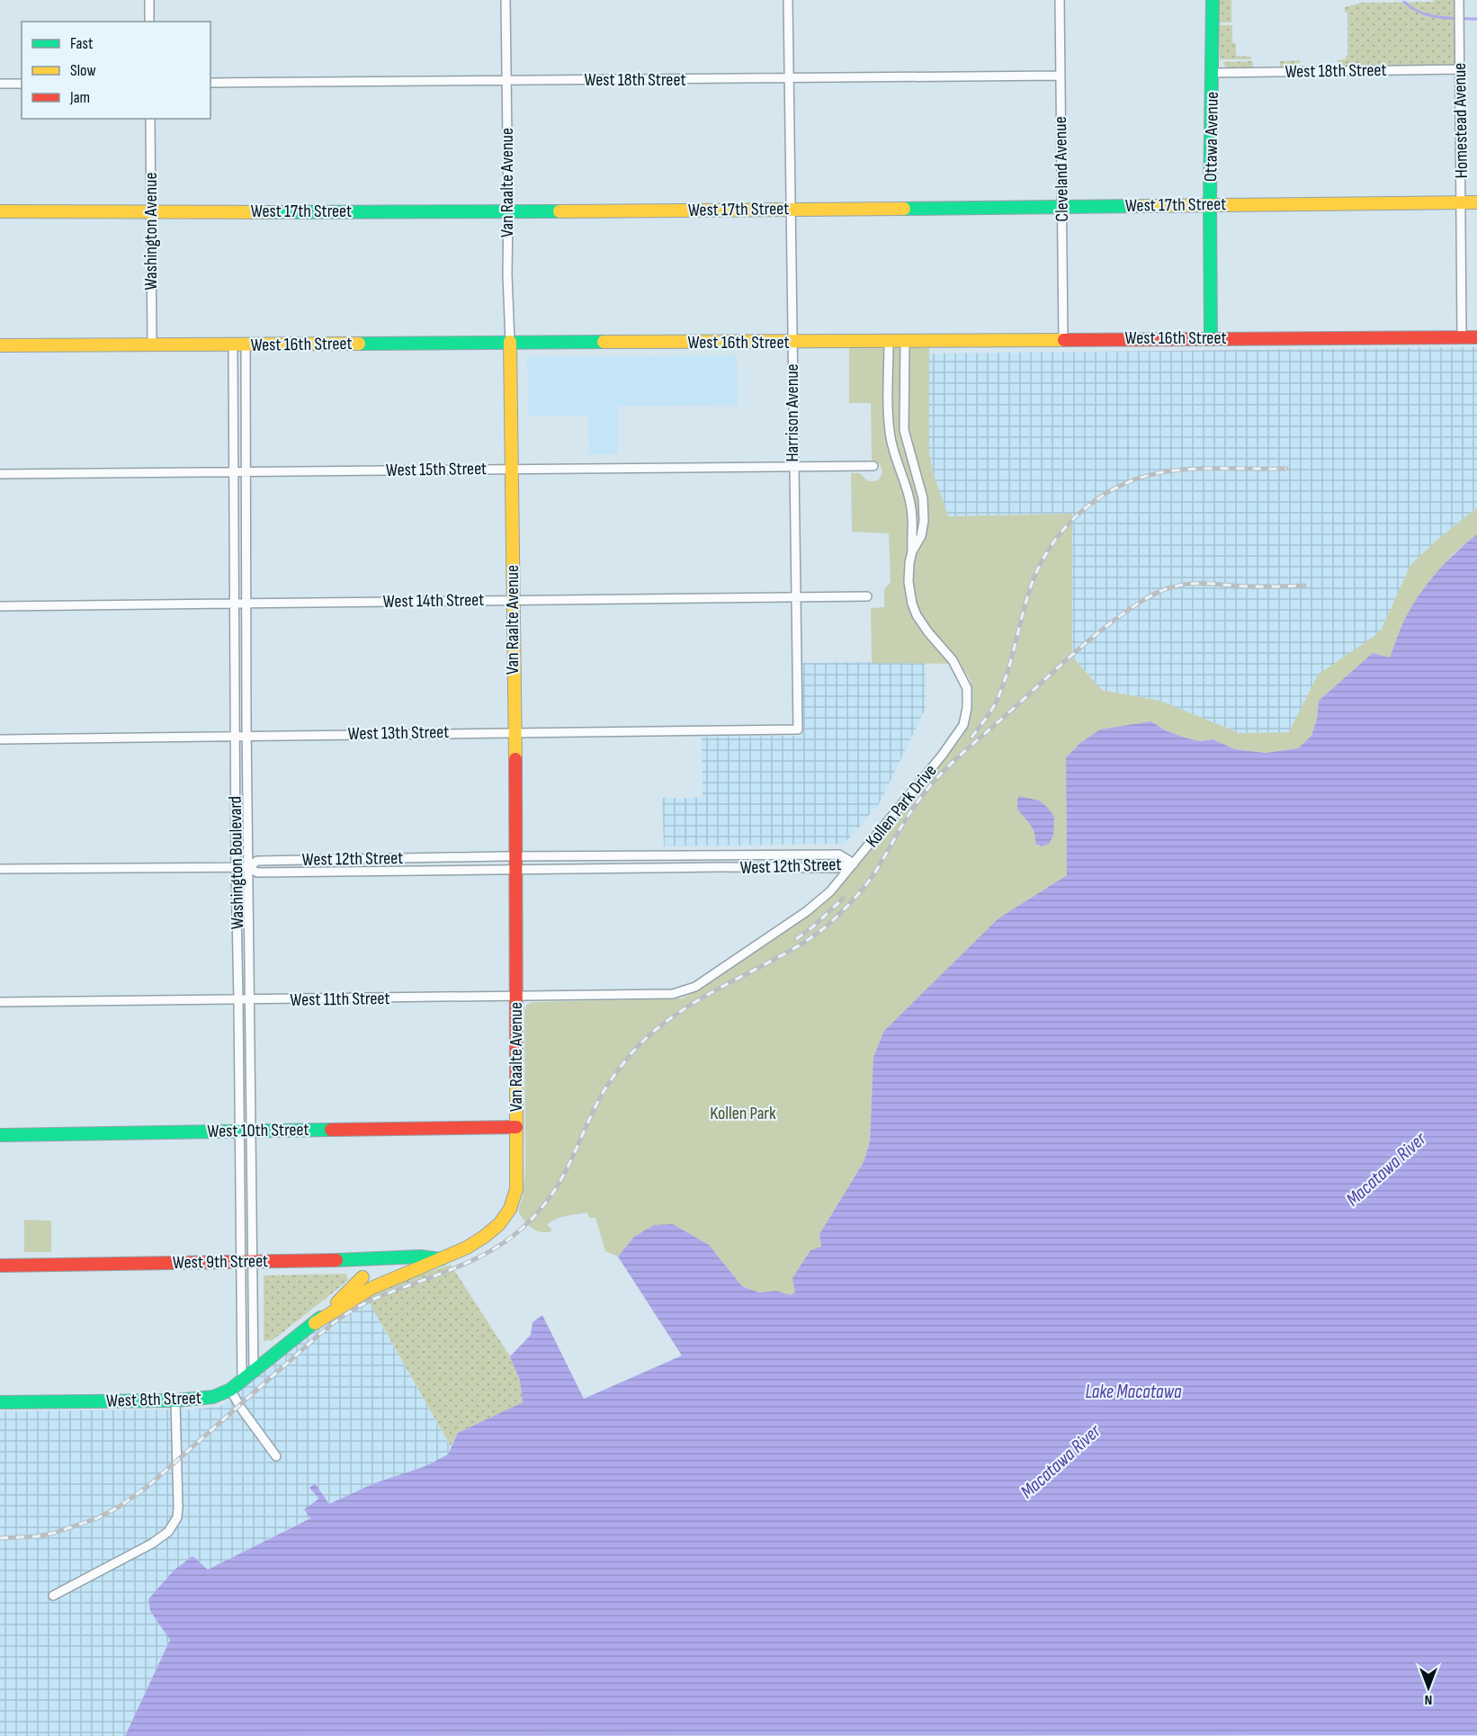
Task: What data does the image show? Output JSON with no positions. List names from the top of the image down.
{
  "streets": {
    "street": [
      "West 18th Street",
      "Homestead Avenue",
      "Ottawa Avenue",
      "Cleveland Avenue",
      "Van Raalte Avenue",
      "West 17th Street",
      "Washington Avenue",
      "West 16th Street",
      "Harrison Avenue",
      "West 15th Street",
      "West 14th Street",
      "West 13th Street",
      "Kollen Park Drive",
      "West 12th Street",
      "Washington Boulevard",
      "West 11th Street",
      "West 10th Street",
      "West 9th Street",
      "West 8th Street"
    ]
  },
  "crossings": [
    ["West 18th Street", "Homestead Avenue"],
    ["West 18th Street", "Ottawa Avenue"],
    ["West 18th Street", "Cleveland Avenue"],
    ["West 18th Street", "Van Raalte Avenue"],
    ["West 18th Street", "Harrison Avenue"],
    ["Homestead Avenue", "West 17th Street"],
    ["Homestead Avenue", "West 16th Street"],
    ["Ottawa Avenue", "West 17th Street"],
    ["Ottawa Avenue", "West 16th Street"],
    ["Cleveland Avenue", "West 17th Street"],
    ["Cleveland Avenue", "West 16th Street"],
    ["Van Raalte Avenue", "West 17th Street"],
    ["Van Raalte Avenue", "West 16th Street"],
    ["Van Raalte Avenue", "West 15th Street"],
    ["Van Raalte Avenue", "West 14th Street"],
    ["Van Raalte Avenue", "West 13th Street"],
    ["Van Raalte Avenue", "West 12th Street"],
    ["Van Raalte Avenue", "West 11th Street"],
    ["Van Raalte Avenue", "West 10th Street"],
    ["Van Raalte Avenue", "West 9th Street"],
    ["Van Raalte Avenue", "West 8th Street"],
    ["West 17th Street", "Washington Avenue"],
    ["West 17th Street", "Harrison Avenue"],
    ["Washington Avenue", "West 16th Street"],
    ["West 16th Street", "Harrison Avenue"],
    ["West 16th Street", "Kollen Park Drive"],
    ["West 16th Street", "Washington Boulevard"],
    ["Harrison Avenue", "West 15th Street"],
    ["Harrison Avenue", "West 14th Street"],
    ["Harrison Avenue", "West 13th Street"],
    ["West 15th Street", "Washington Boulevard"],
    ["West 14th Street", "Washington Boulevard"],
    ["West 13th Street", "Washington Boulevard"],
    ["Kollen Park Drive", "West 12th Street"],
    ["Kollen Park Drive", "West 11th Street"],
    ["West 12th Street", "Washington Boulevard"],
    ["Washington Boulevard", "West 11th Street"],
    ["Washington Boulevard", "West 10th Street"],
    ["Washington Boulevard", "West 9th Street"],
    ["Washington Boulevard", "West 8th Street"],
    ["West 9th Street", "West 8th Street"]
  ],
  "water": ["Macatawa River", "Lake Macatawa"],
  "parks": ["Kollen Park"],
  "legend": ["Fast", "Slow", "Jam"],
  "north": "bottom"
}
